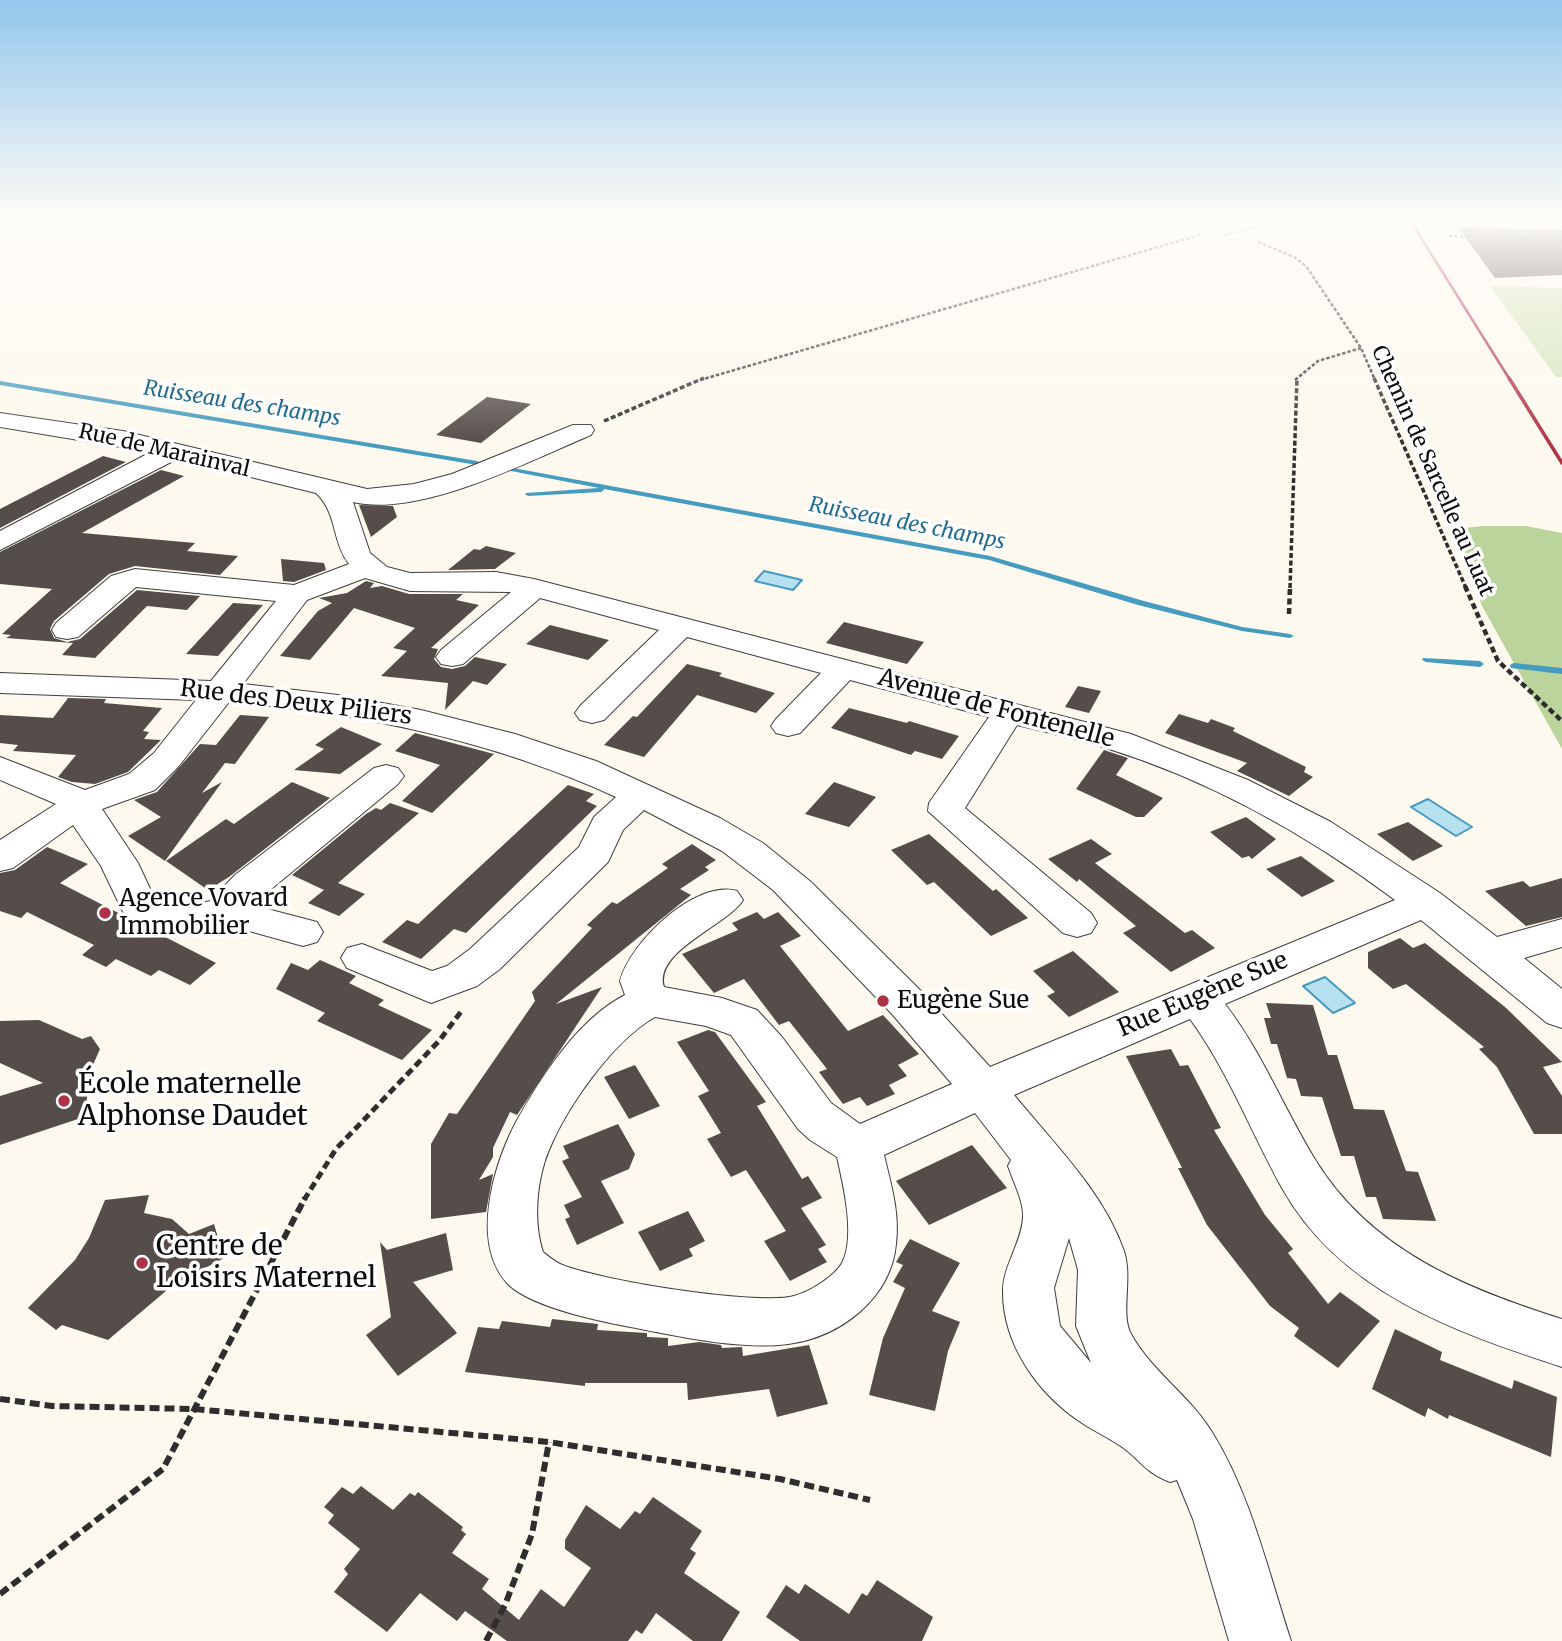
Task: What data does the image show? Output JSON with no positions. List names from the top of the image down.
{
  "streets": {
    "street": [
      "Rue de Marainval",
      "Rue des Deux Piliers",
      "Avenue de Fontenelle",
      "Rue Eugène Sue"
    ],
    "path": ["Chemin de Sarcelle au Luat"]
  },
  "crossings": [
    ["Rue des Deux Piliers", "Rue Eugène Sue"],
    ["Avenue de Fontenelle", "Rue Eugène Sue"]
  ],
  "water": ["Ruisseau des champs"],
  "places": [
    "Agence Vovard Immobilier",
    "Eugène Sue",
    "École maternelle Alphonse Daudet",
    "Centre de Loisirs Maternel"
  ]
}
